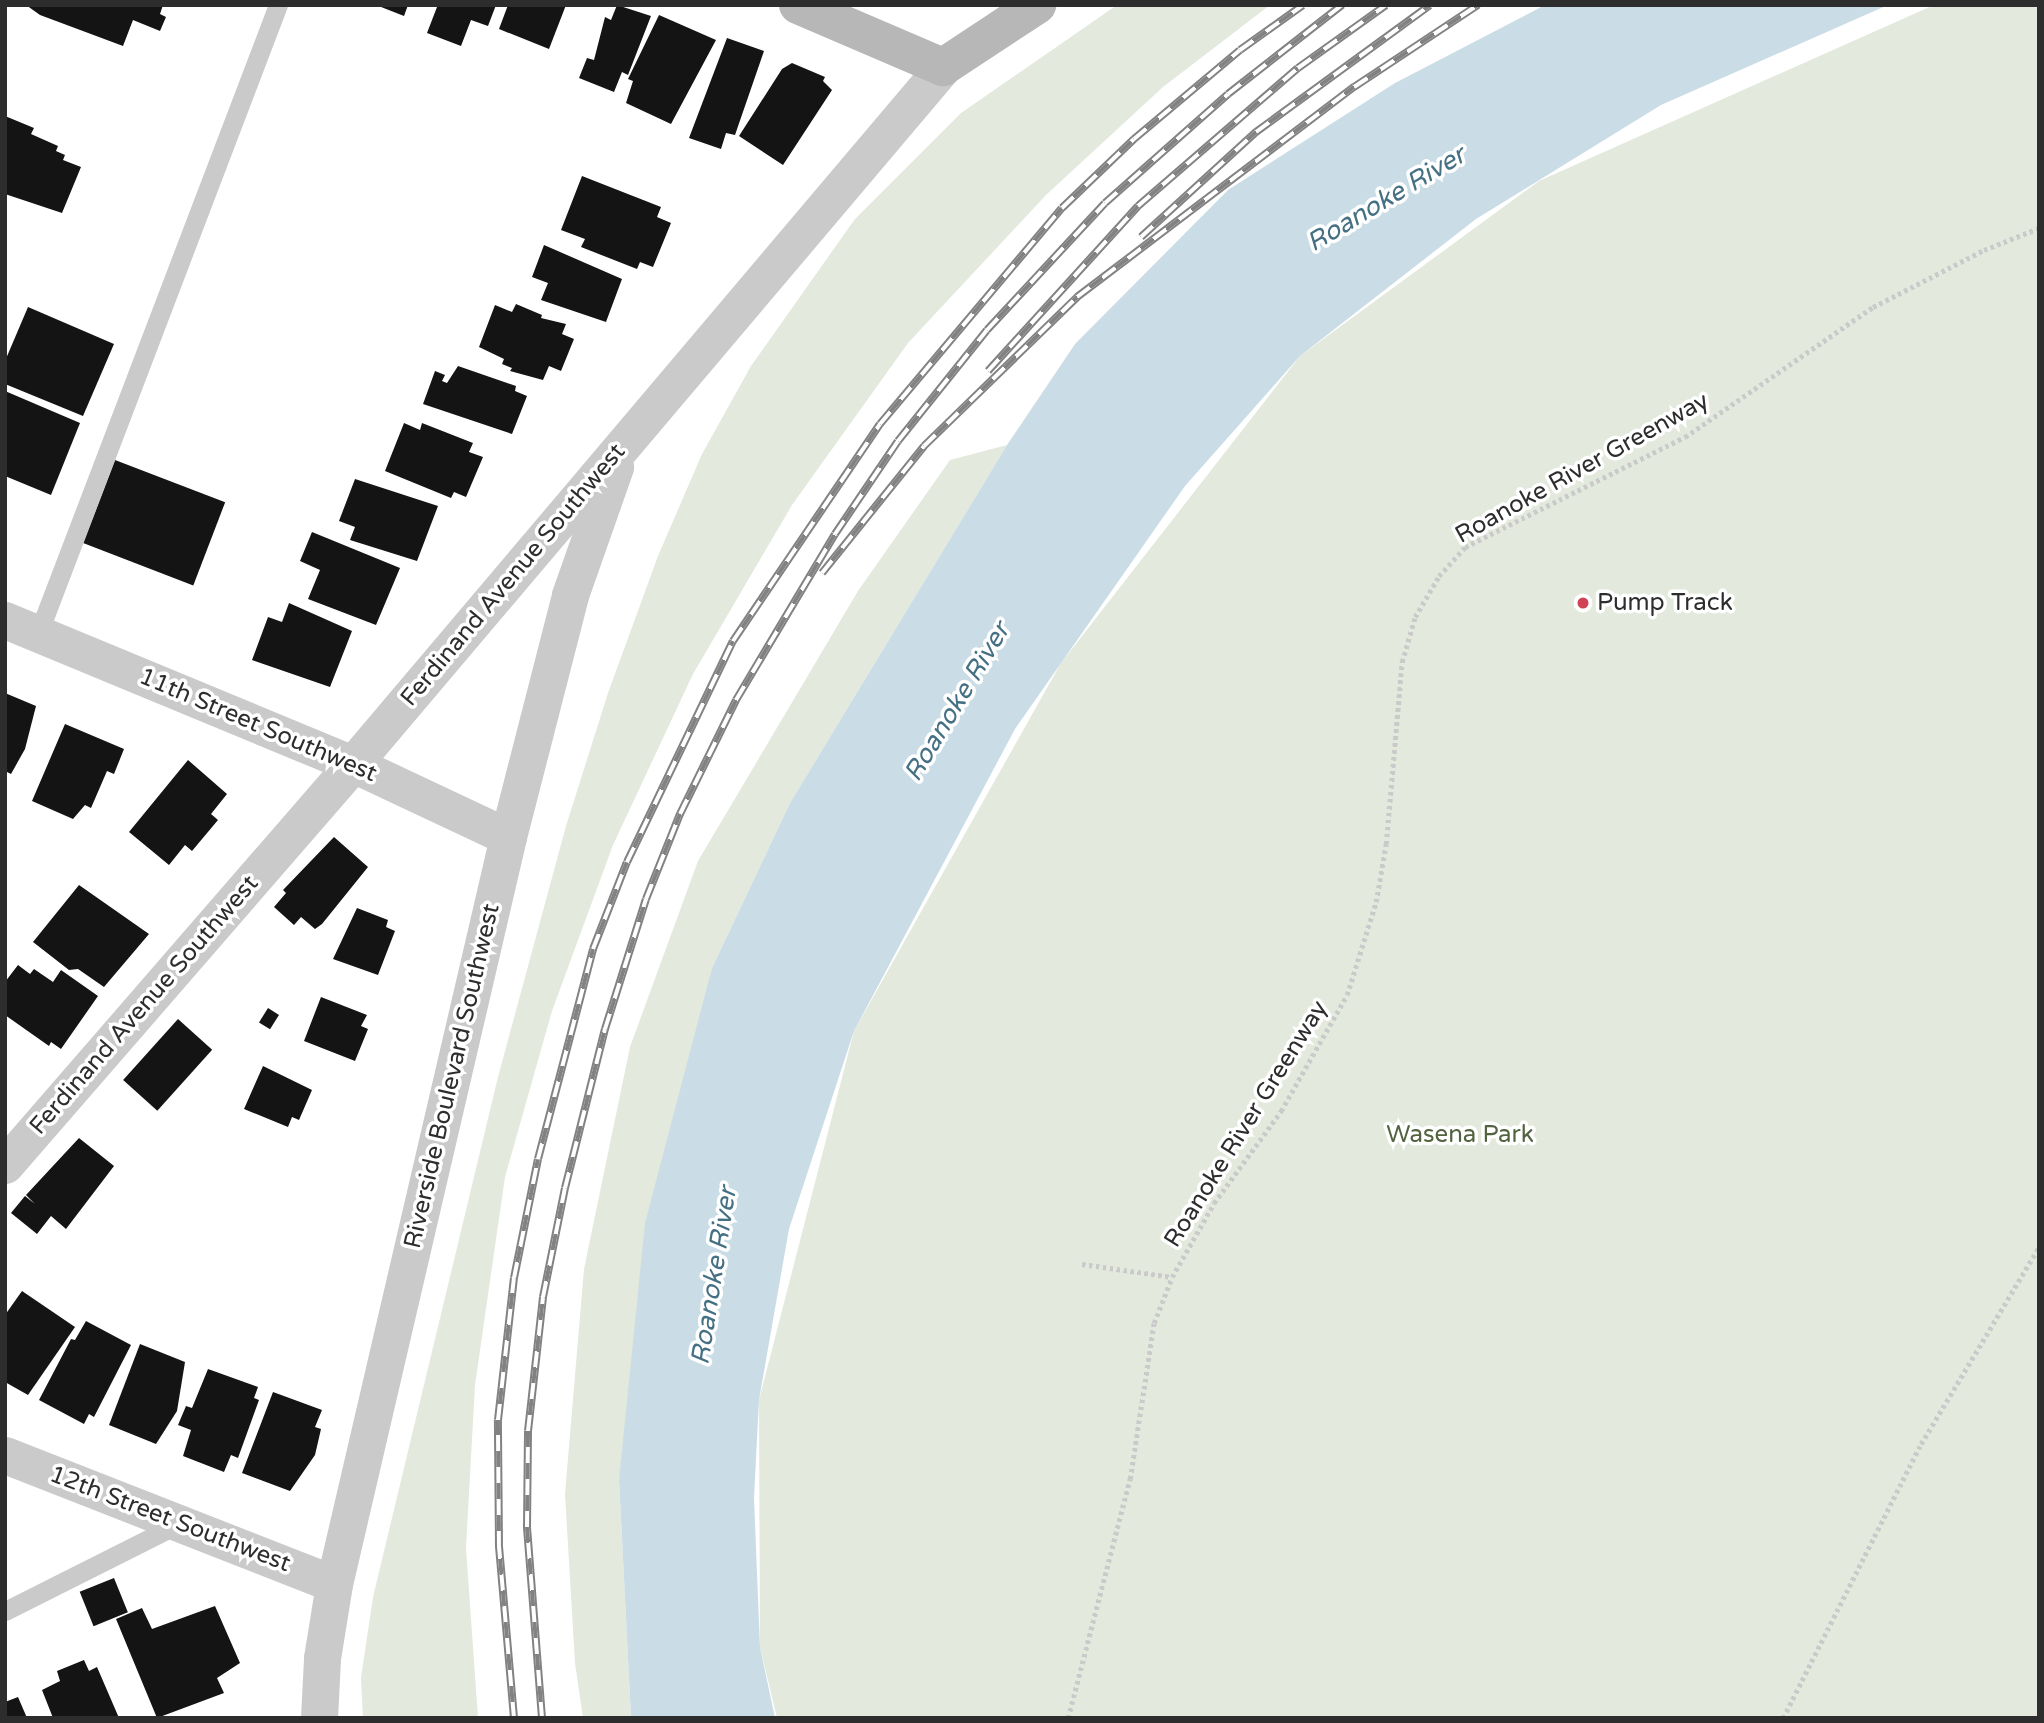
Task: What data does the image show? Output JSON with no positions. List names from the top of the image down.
{
  "streets": {
    "street": [
      "Ferdinand Avenue Southwest",
      "11th Street Southwest",
      "Riverside Boulevard Southwest",
      "12th Street Southwest"
    ],
    "path": ["Roanoke River Greenway"]
  },
  "crossings": [
    ["Ferdinand Avenue Southwest", "11th Street Southwest"],
    ["Ferdinand Avenue Southwest", "Riverside Boulevard Southwest"],
    ["11th Street Southwest", "Riverside Boulevard Southwest"],
    ["Riverside Boulevard Southwest", "12th Street Southwest"]
  ],
  "water": ["Roanoke River"],
  "parks": ["Wasena Park"],
  "places": ["Pump Track"]
}
